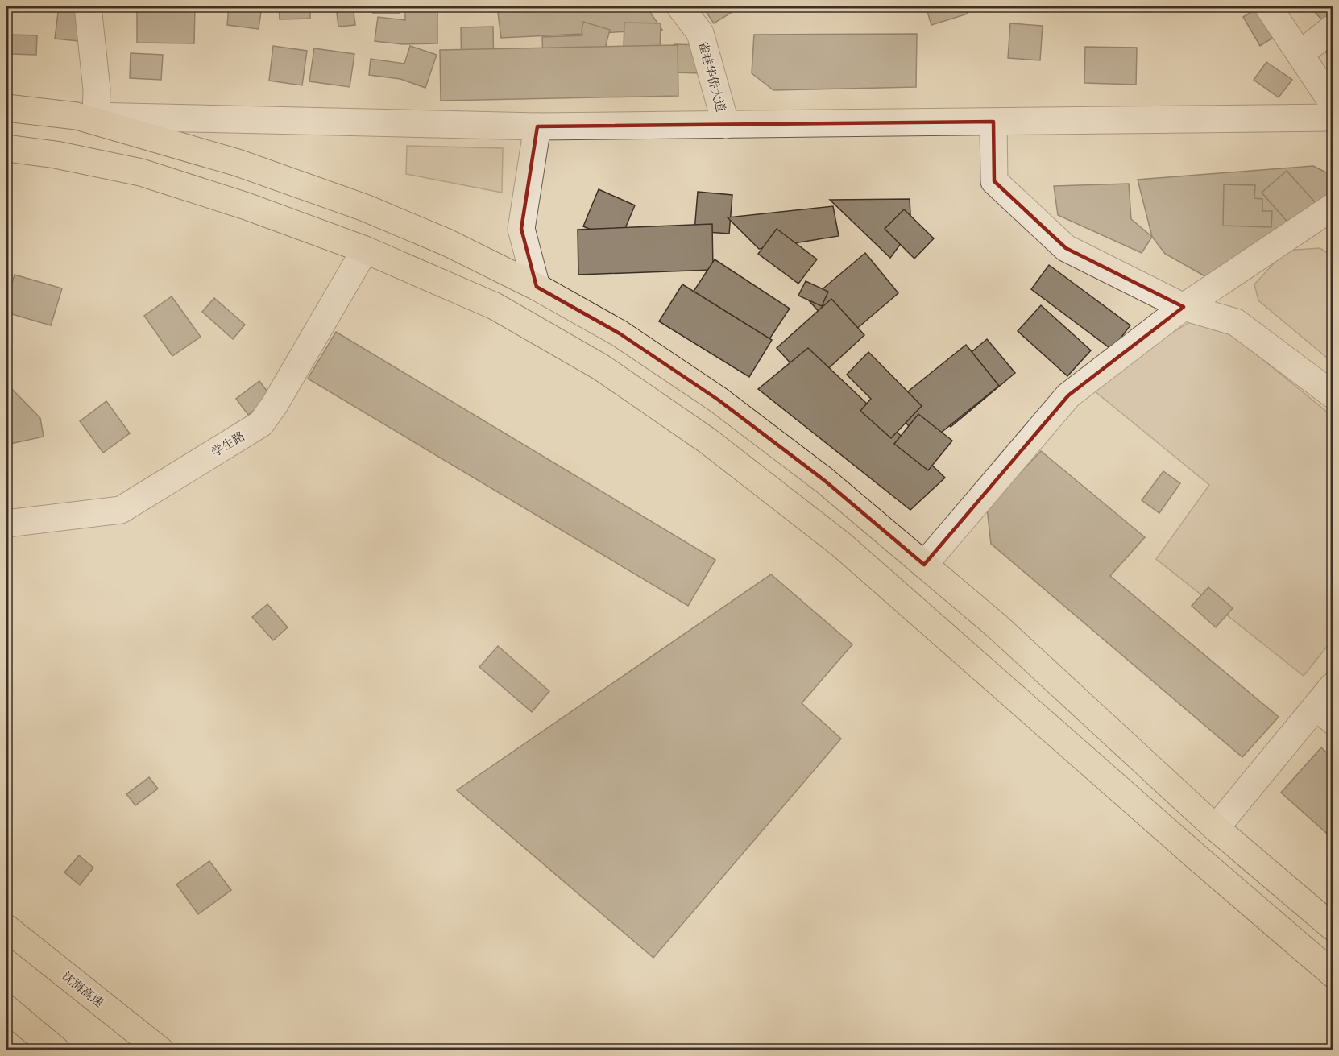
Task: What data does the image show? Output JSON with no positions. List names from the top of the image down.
{
  "streets": {
    "main road": ["沈海高速"],
    "street": ["雀巷华侨大道", "学生路"]
  }
}
